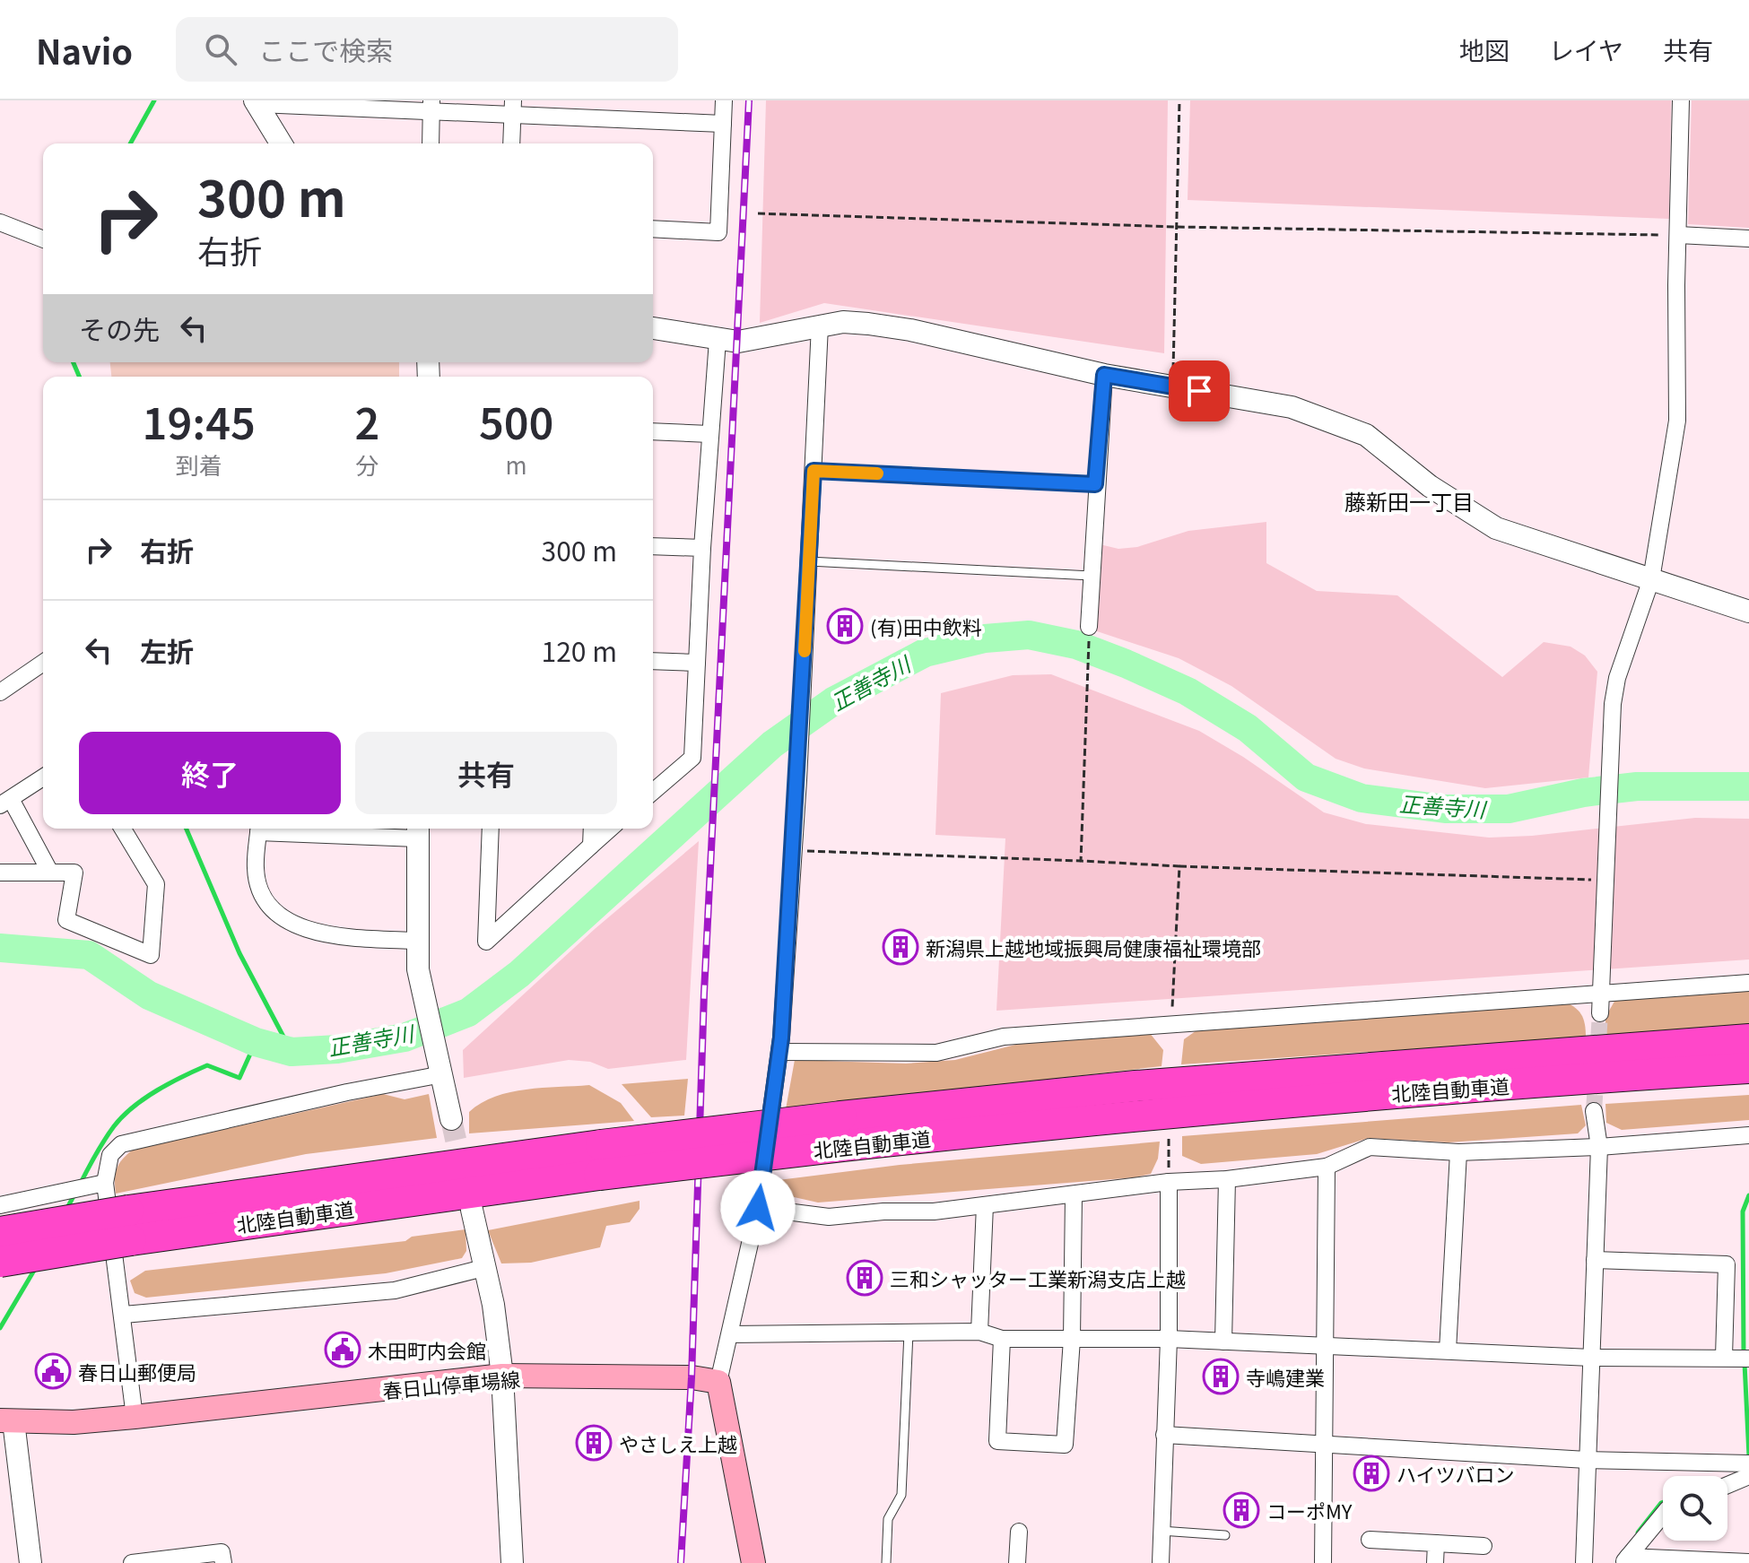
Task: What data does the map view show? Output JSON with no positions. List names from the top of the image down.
{
  "streets": {
    "highway": ["北陸自動車道"],
    "main road": ["春日山停車場線"]
  },
  "districts": ["藤新田一丁目"],
  "water": ["正善寺川"],
  "places": {
    "building": [
      "(有)田中飲料",
      "新潟県上越地域振興局健康福祉環境部",
      "三和シャッター工業新潟支店上越",
      "寺嶋建業",
      "やさしえ上越",
      "ハイツバロン",
      "コーポMY"
    ],
    "public building": ["木田町内会館", "春日山郵便局"]
  },
  "page": {
    "header": "Navio",
    "search": "ここで検索",
    "nav": ["地図", "レイヤ", "共有"],
    "turn": ["300 m", "右折"],
    "then": "その先",
    "eta": [
      "19:45",
      "到着",
      "2",
      "分",
      "500",
      "m"
    ],
    "list": [
      {
        "name": "右折",
        "value": "300 m"
      },
      {
        "name": "左折",
        "value": "120 m"
      }
    ],
    "buttons": ["終了", "共有"]
  }
}
